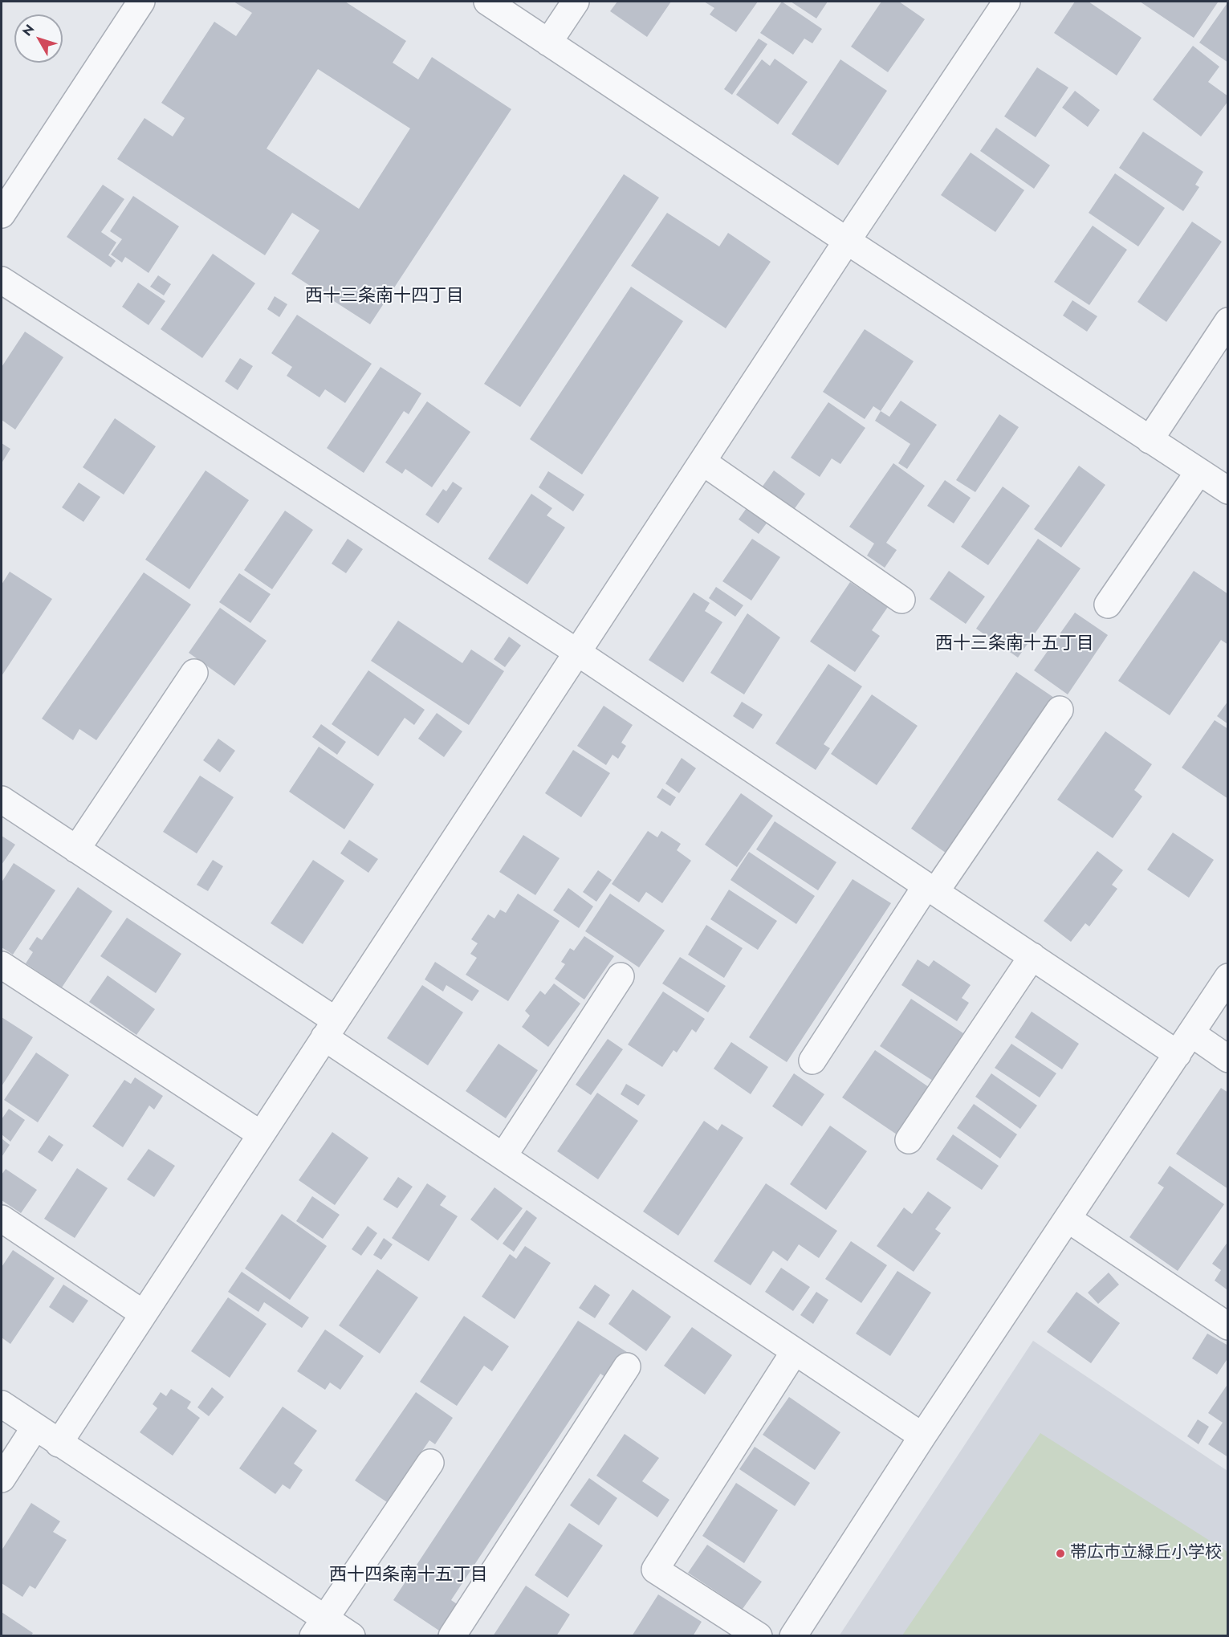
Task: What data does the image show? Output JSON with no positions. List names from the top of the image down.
{
  "districts": ["西十三条南十四丁目", "西十三条南十五丁目", "西十四条南十五丁目"],
  "places": ["帯広市立緑丘小学校"],
  "north": "top left"
}
